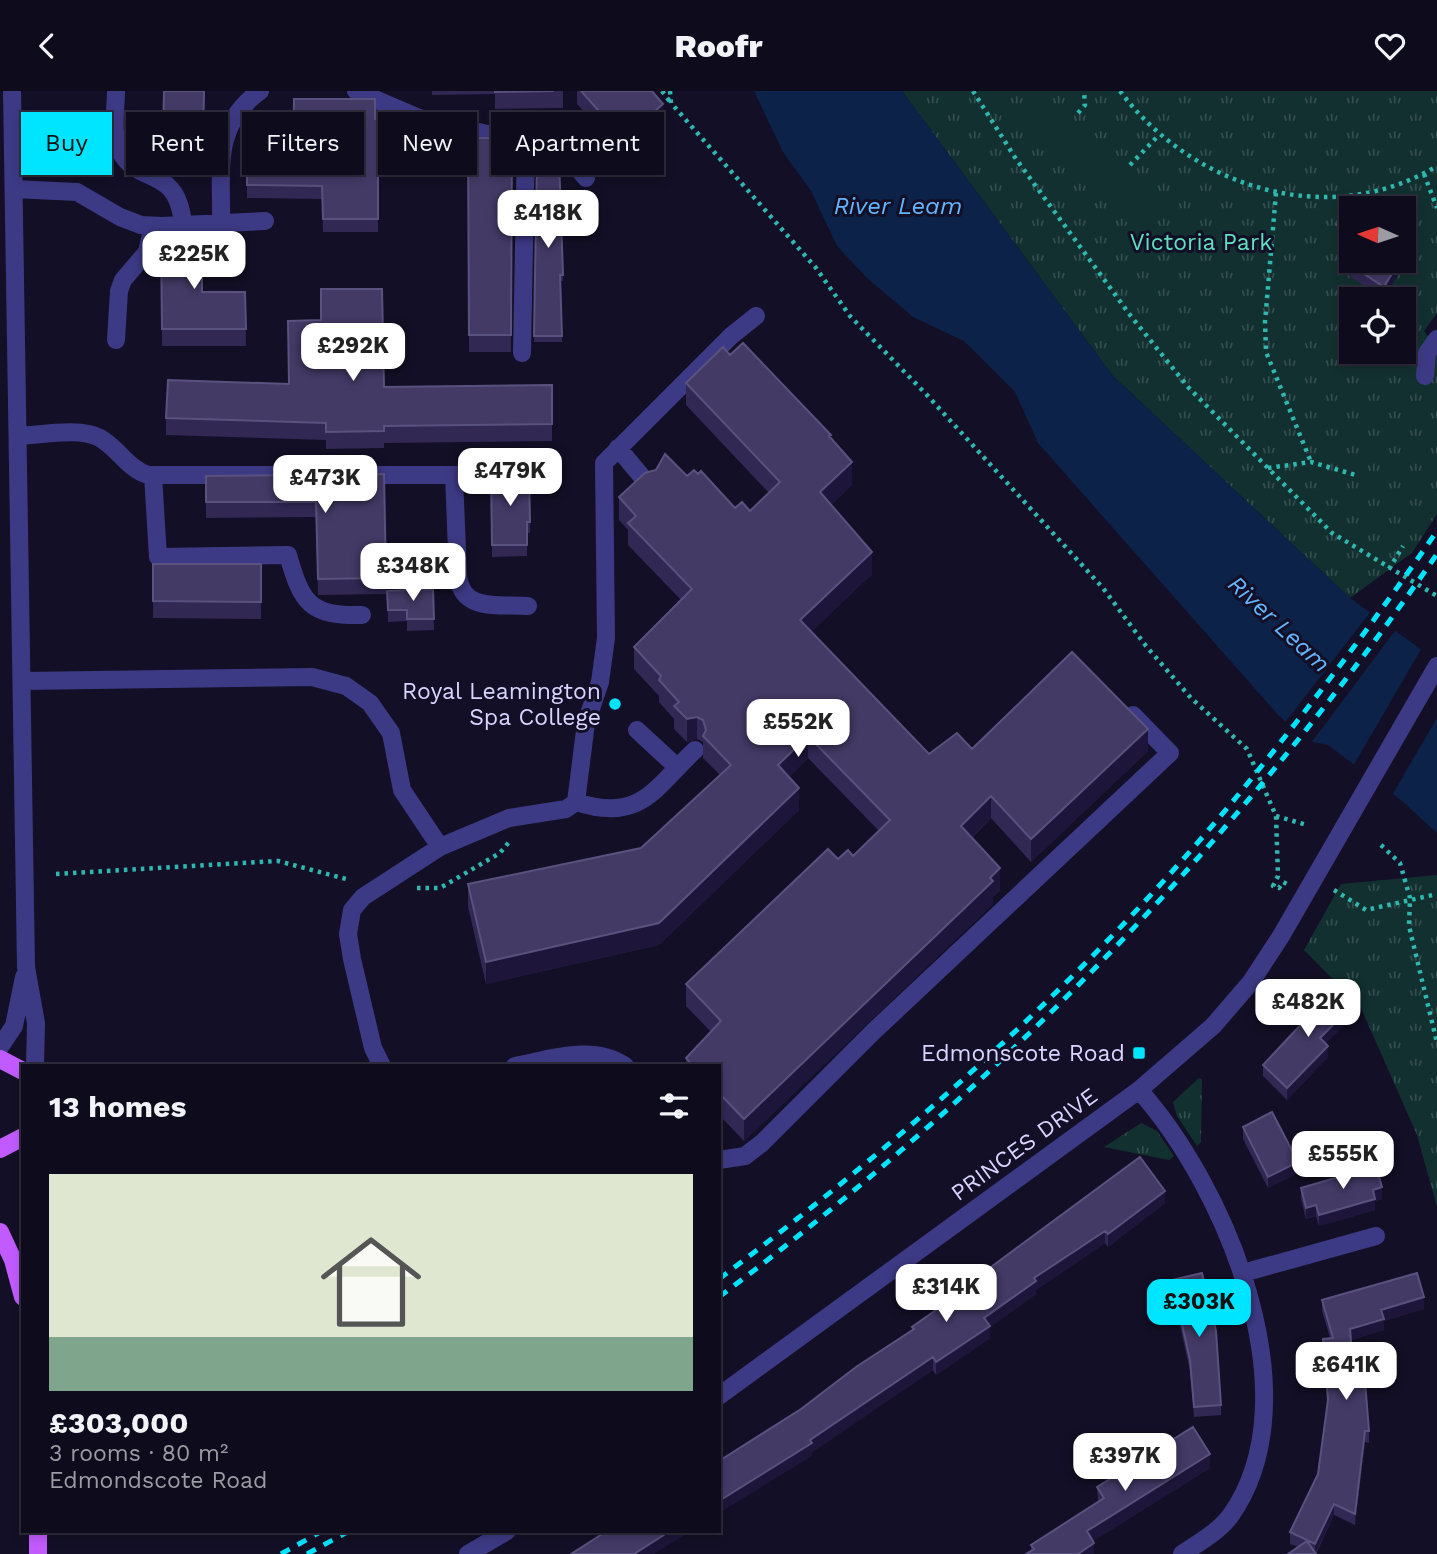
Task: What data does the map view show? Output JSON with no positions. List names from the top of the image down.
{
  "streets": {
    "street": ["PRINCES DRIVE"]
  },
  "water": ["River Leam"],
  "parks": ["Victoria Park"],
  "places": {
    "other": ["Royal Leamington Spa College"],
    "transit": ["Edmonscote Road"]
  },
  "north": "left",
  "page": {
    "header": "Roofr",
    "chip": [
      "Buy",
      "Rent",
      "Filters",
      "New",
      "Apartment"
    ],
    "price": [
      "£418K",
      "£225K",
      "£292K",
      "£479K",
      "£473K",
      "£348K",
      "£552K",
      "£482K",
      "£555K",
      "£314K",
      "£303K",
      "£641K",
      "£397K"
    ],
    "heading": "13 homes",
    "list": [
      {
        "name": "£303,000",
        "note": "3 rooms · 80 m² · Edmondscote Road"
      }
    ]
  }
}
